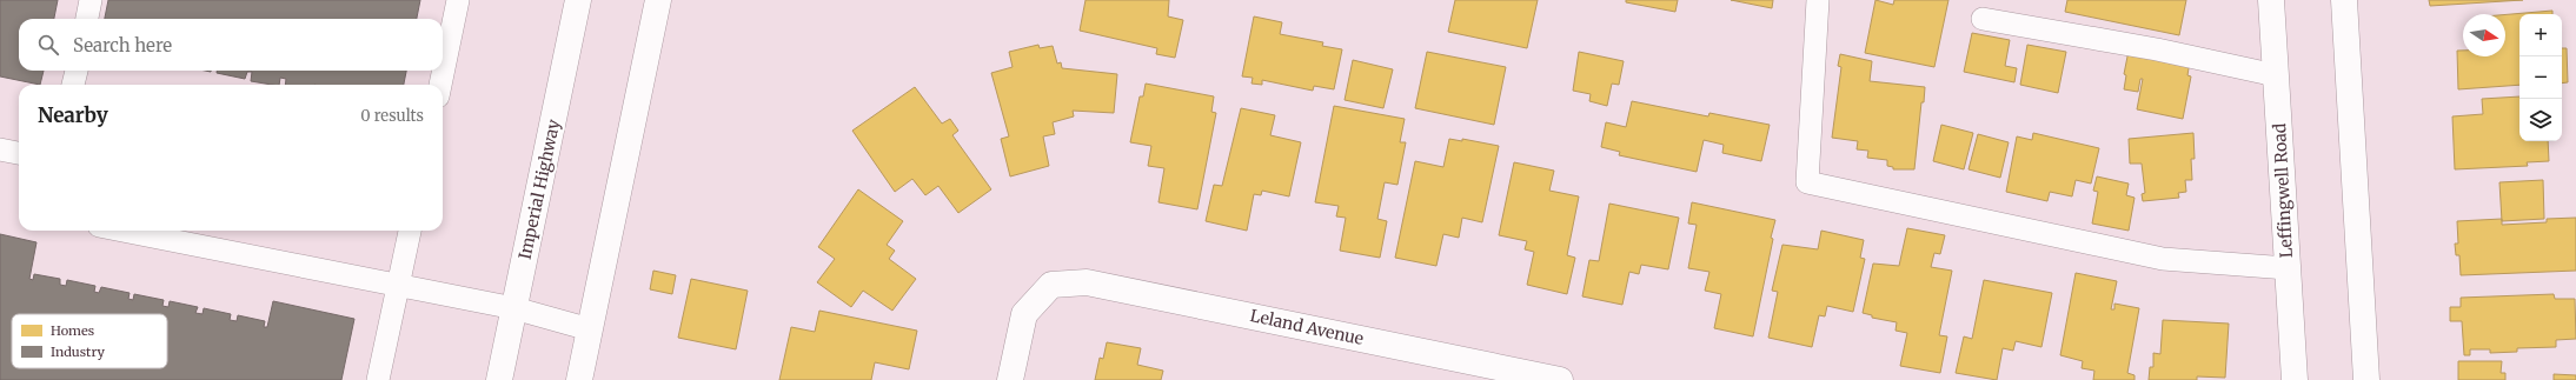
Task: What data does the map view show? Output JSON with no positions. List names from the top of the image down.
{
  "streets": {
    "main road": ["Imperial Highway", "Leffingwell Road", "Leland Avenue"]
  },
  "legend": ["Homes", "Industry"],
  "north": "right",
  "page": {
    "map_buttons": ["+", "−"],
    "search": "Search here",
    "heading": ["Nearby", "0 results"]
  }
}
